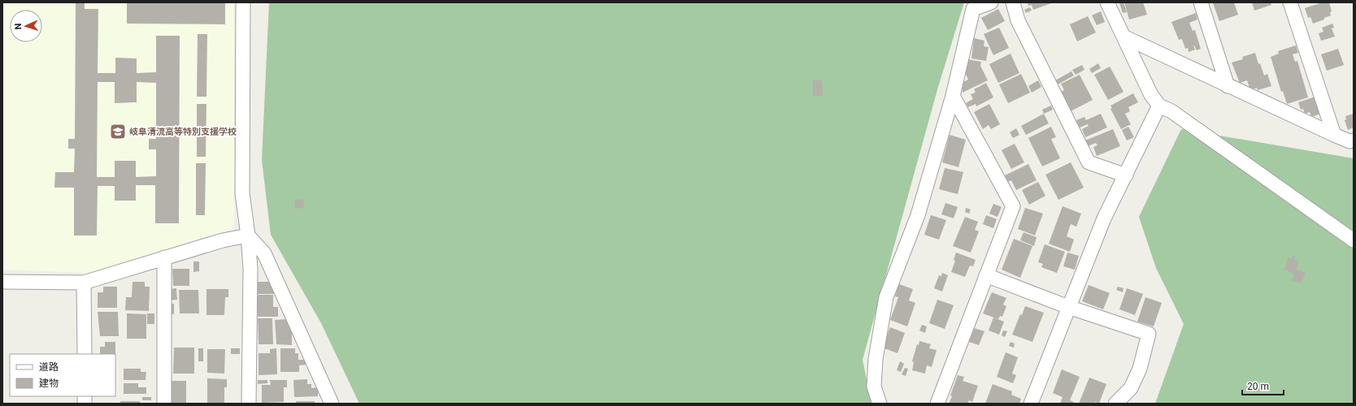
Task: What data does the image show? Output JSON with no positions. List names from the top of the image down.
{
  "places": {
    "school or university": ["岐阜清流高等特別支援学校"]
  },
  "legend": ["道路", "建物"],
  "scale_bar": "20 m",
  "north": "left"
}
